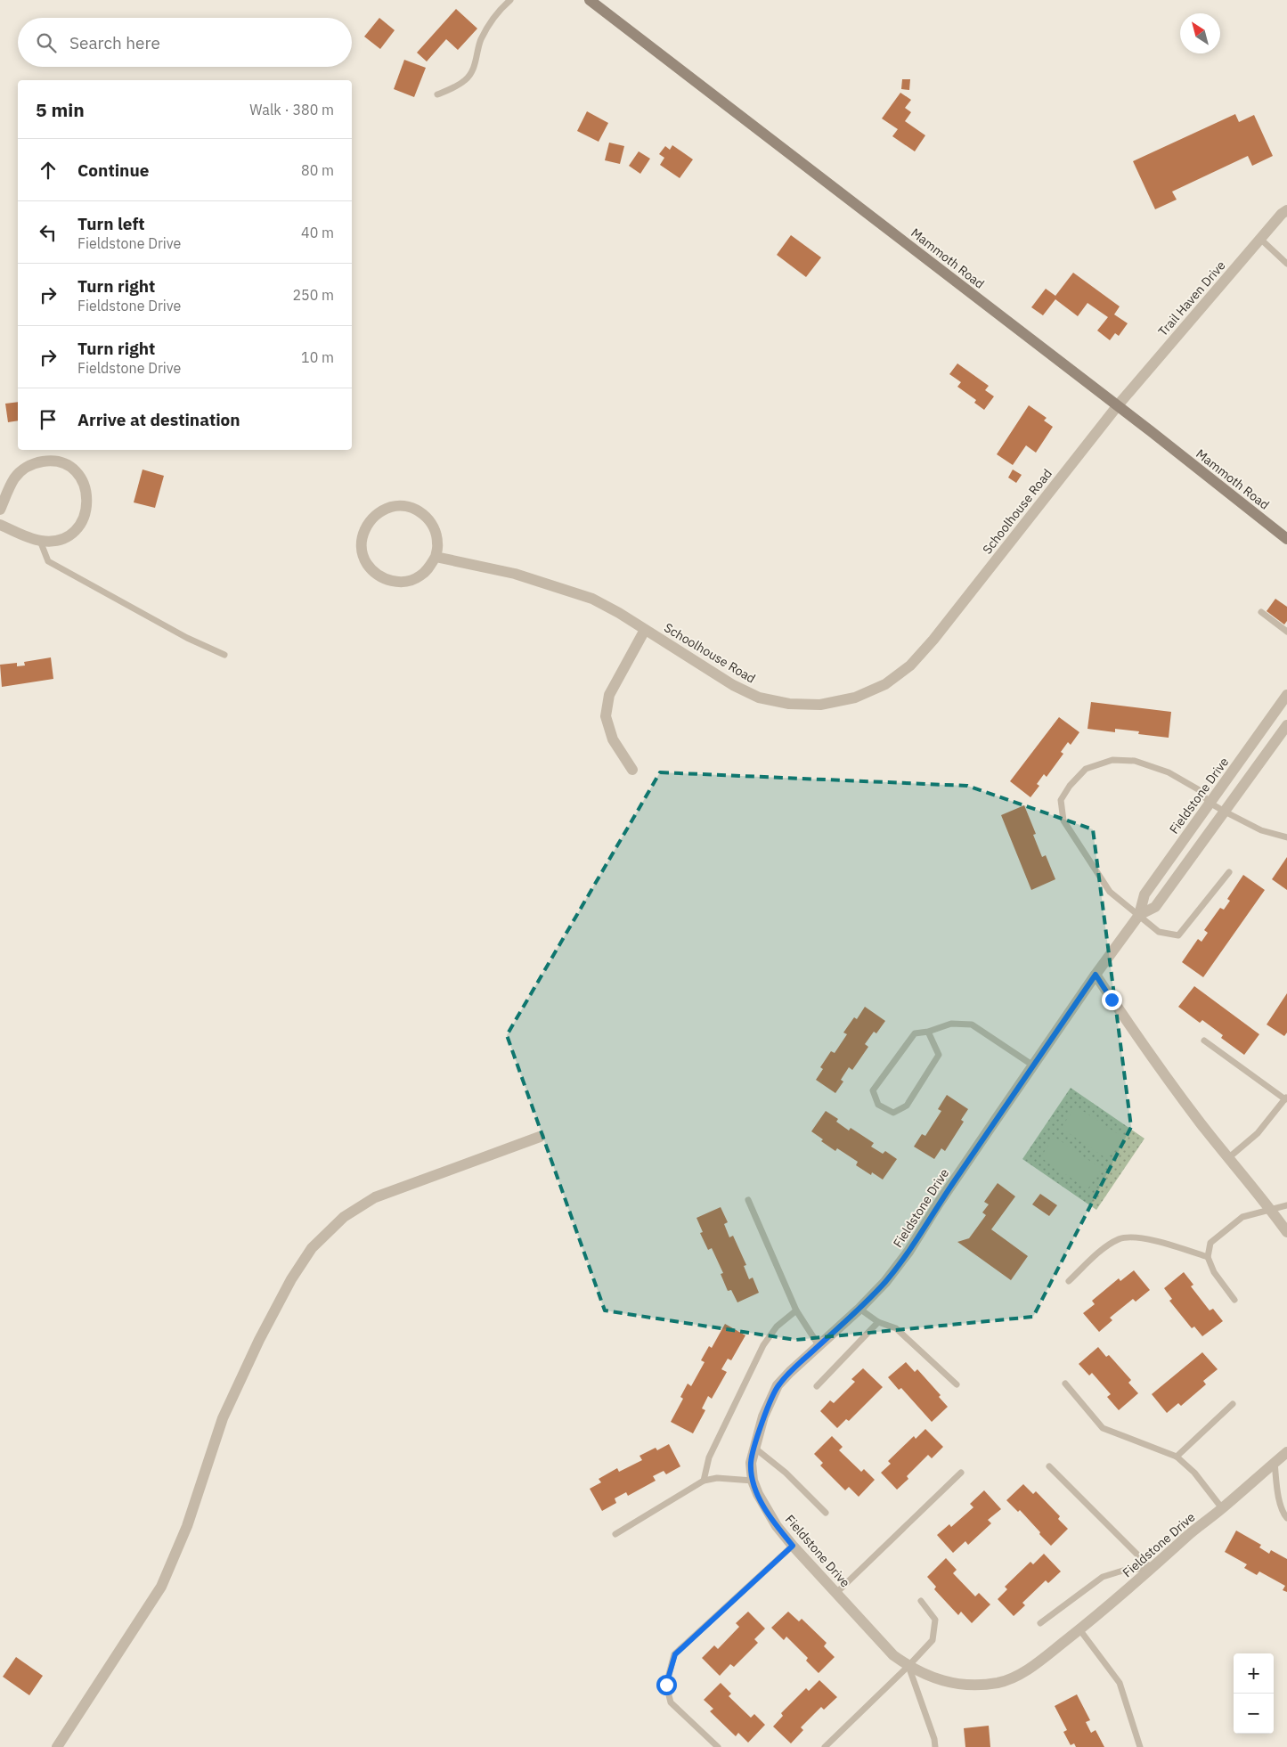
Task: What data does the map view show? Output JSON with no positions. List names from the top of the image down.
{
  "streets": {
    "main road": ["Mammoth Road"],
    "street": ["Trail Haven Drive", "Schoolhouse Road", "Fieldstone Drive"]
  },
  "crossings": [
    ["Mammoth Road", "Trail Haven Drive"],
    ["Mammoth Road", "Schoolhouse Road"],
    ["Trail Haven Drive", "Schoolhouse Road"]
  ],
  "north": "top left",
  "page": {
    "search": "Search here",
    "heading": ["5 min", "Walk · 380 m"],
    "list": [
      ["Continue", "80 m"],
      ["Turn left", "Fieldstone Drive", "40 m"],
      ["Turn right", "Fieldstone Drive", "250 m"],
      ["Turn right", "Fieldstone Drive", "10 m"],
      "Arrive at destination"
    ],
    "map_buttons": ["+", "−"]
  }
}
